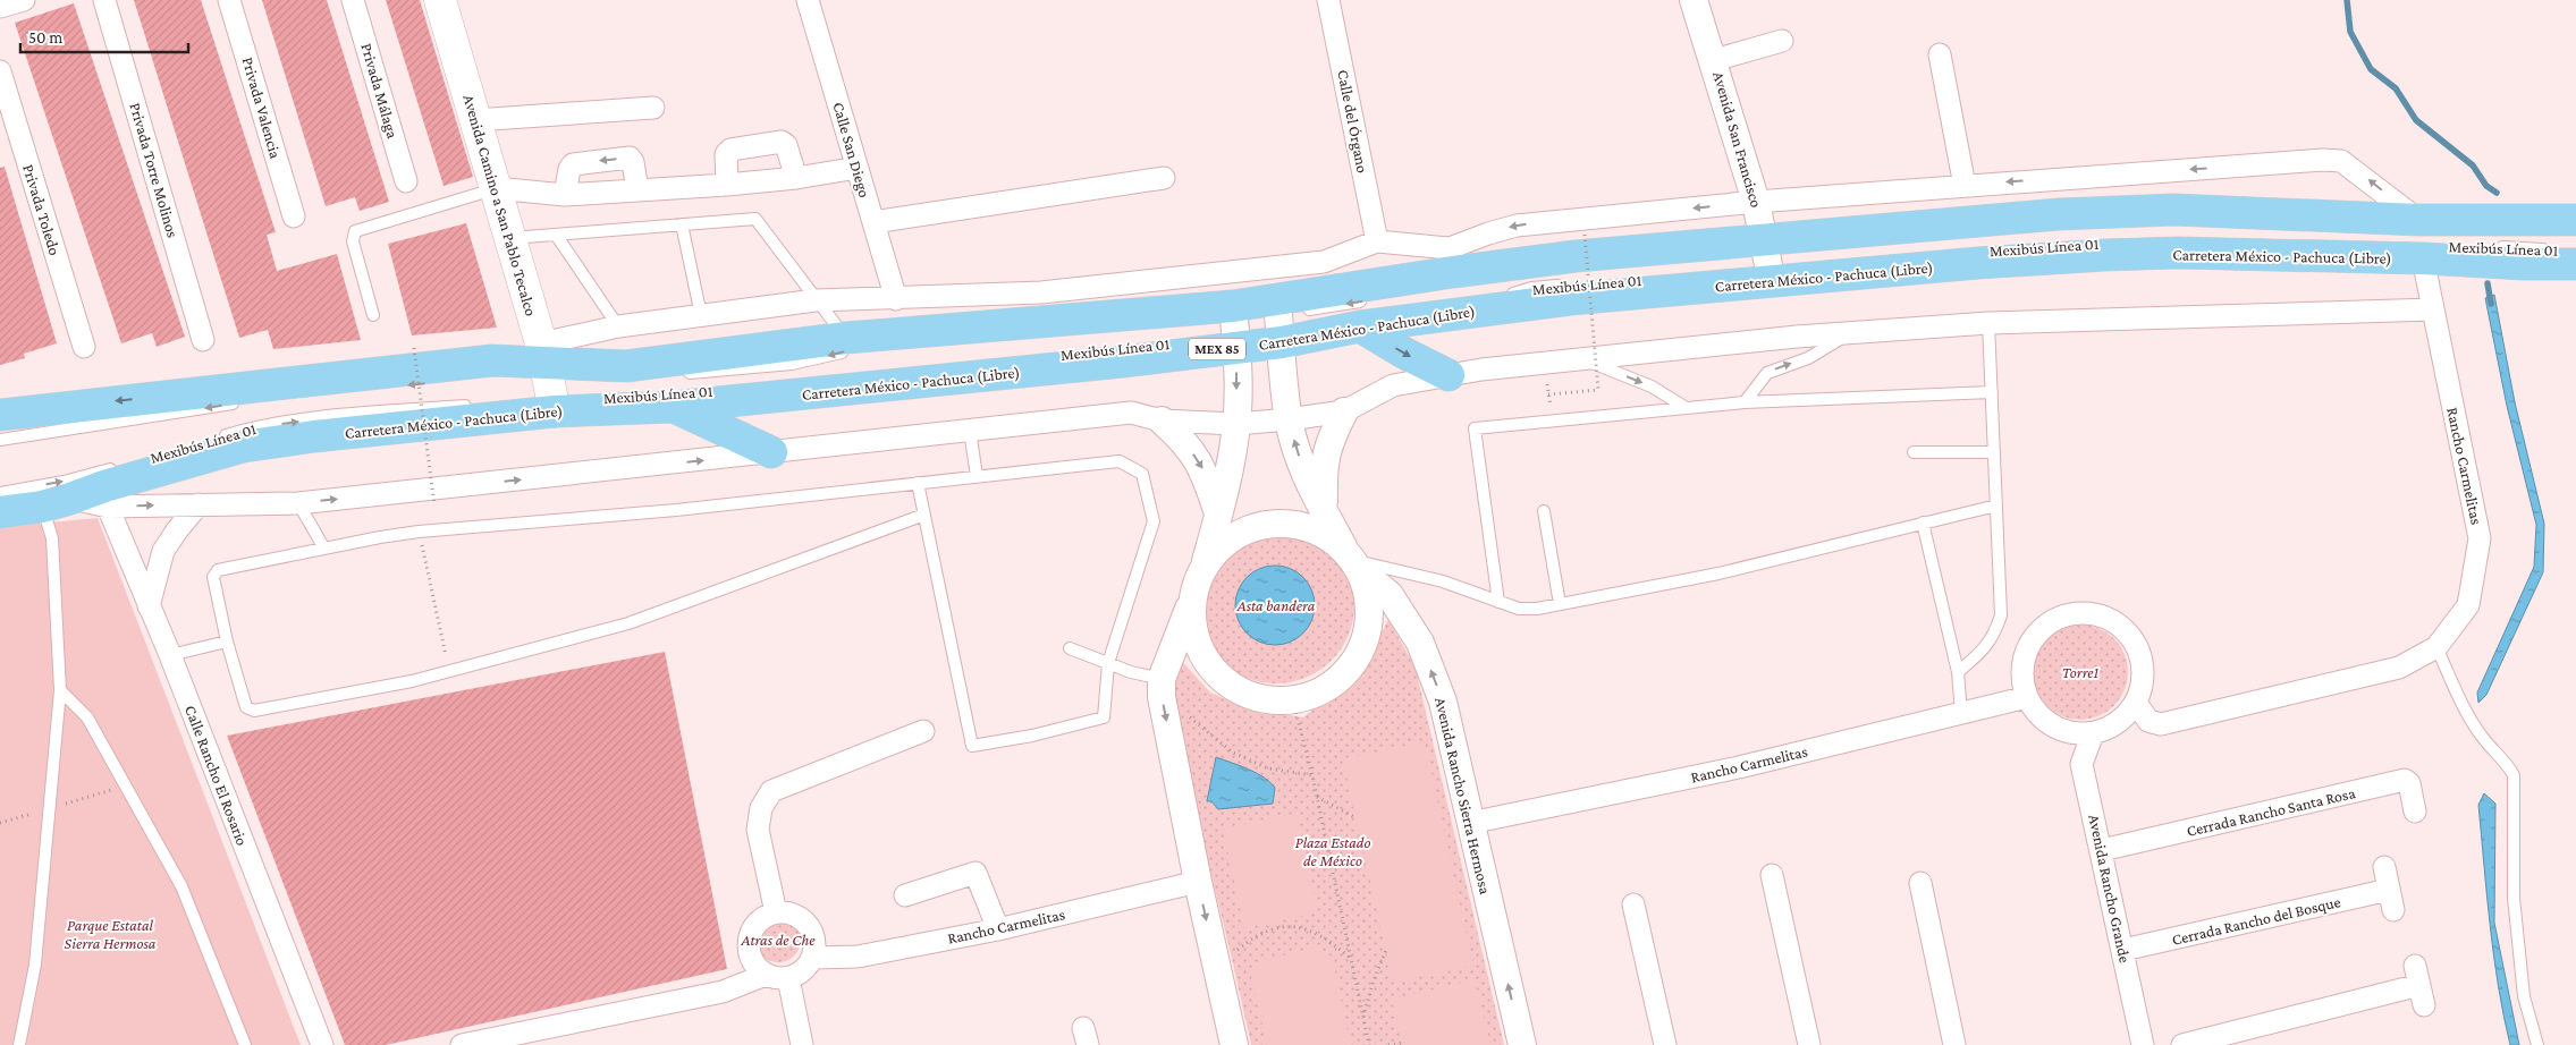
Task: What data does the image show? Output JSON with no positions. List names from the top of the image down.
{
  "streets": {
    "main road": ["Avenida Camino a San Pablo Tecalco", "Carretera México - Pachuca (Libre)", "MEX 85"],
    "street": [
      "Privada Málaga",
      "Privada Valencia",
      "Calle del Órgano",
      "Avenida San Francisco",
      "Calle San Diego",
      "Privada Torre Molinos",
      "Privada Toledo",
      "Rancho Carmelitas",
      "Calle Rancho El Rosario",
      "Avenida Rancho Sierra Hermosa",
      "Cerrada Rancho Santa Rosa",
      "Avenida Rancho Grande",
      "Cerrada Rancho del Bosque"
    ],
    "lane": ["Mexibús Línea 01"]
  },
  "crossings": [
    ["Avenida San Francisco", "Mexibús Línea 01"],
    ["Avenida San Francisco", "Carretera México - Pachuca (Libre)"],
    ["Avenida Camino a San Pablo Tecalco", "Carretera México - Pachuca (Libre)"],
    ["Mexibús Línea 01", "Carretera México - Pachuca (Libre)"],
    ["Mexibús Línea 01", "Avenida Rancho Sierra Hermosa"],
    ["Carretera México - Pachuca (Libre)", "Rancho Carmelitas"],
    ["Carretera México - Pachuca (Libre)", "Avenida Rancho Sierra Hermosa"],
    ["Rancho Carmelitas", "Avenida Rancho Sierra Hermosa"],
    ["Rancho Carmelitas", "Avenida Rancho Grande"],
    ["Cerrada Rancho Santa Rosa", "Avenida Rancho Grande"],
    ["Avenida Rancho Grande", "Cerrada Rancho del Bosque"]
  ],
  "parks": [
    "Asta bandera",
    "Torre1",
    "Plaza Estado de México",
    "Parque Estatal Sierra Hermosa",
    "Atras de Che"
  ],
  "scale_bar": "50 m"
}
